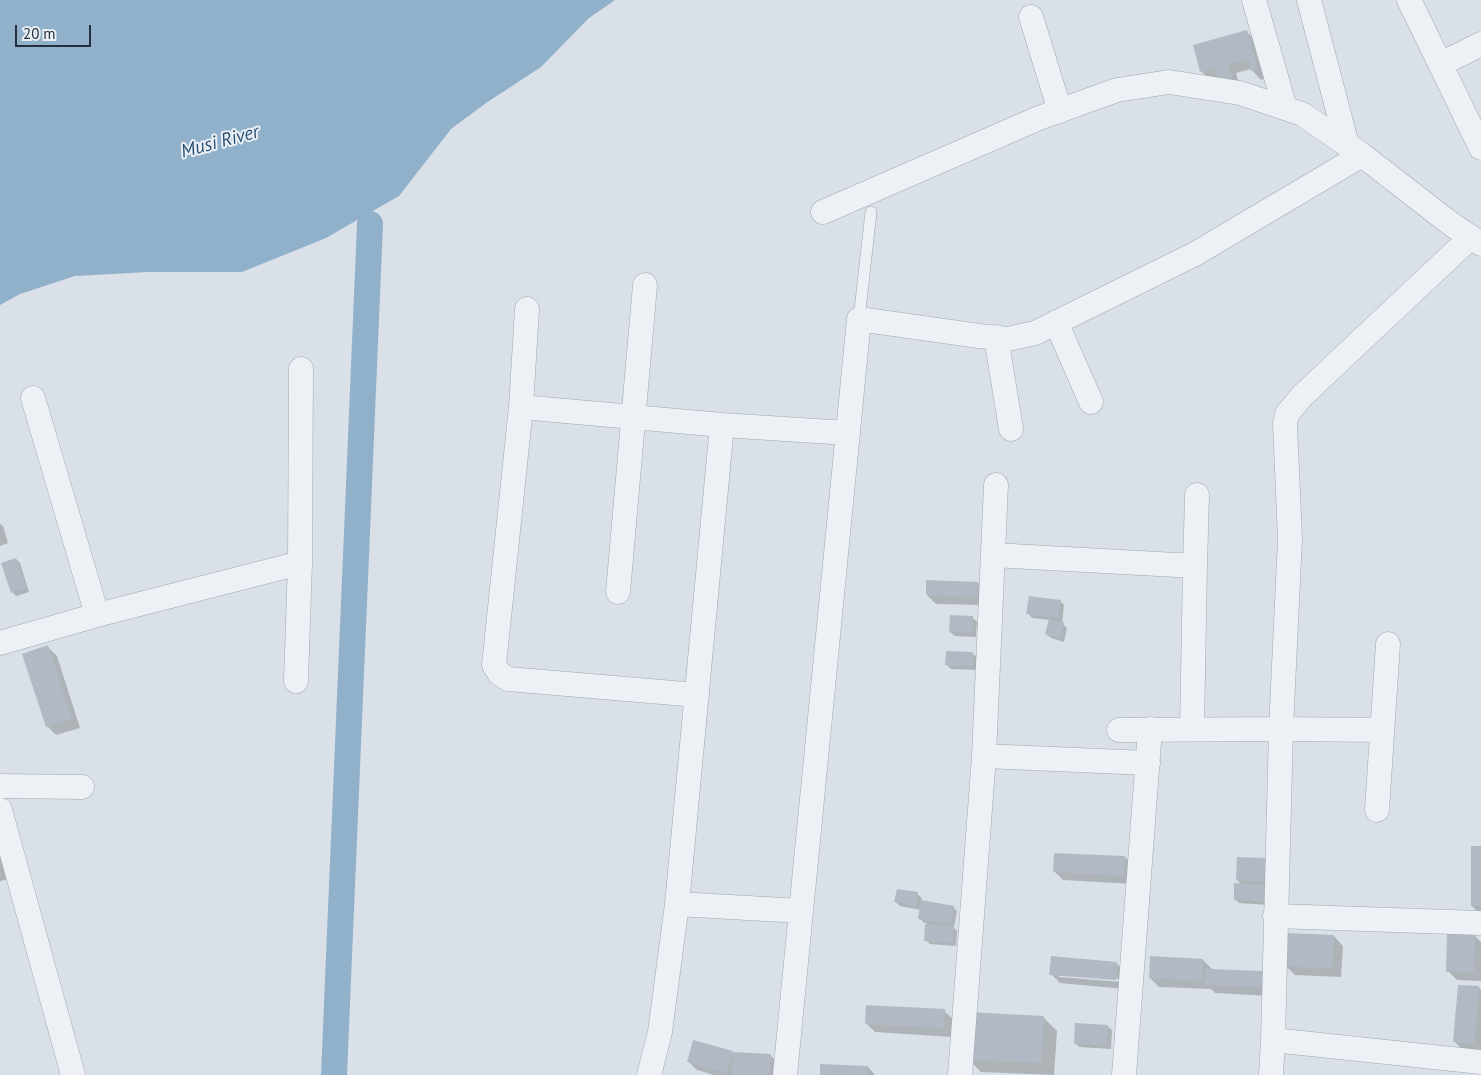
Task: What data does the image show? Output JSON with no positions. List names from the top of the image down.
{
  "water": ["Musi River"],
  "scale_bar": "20 m"
}
